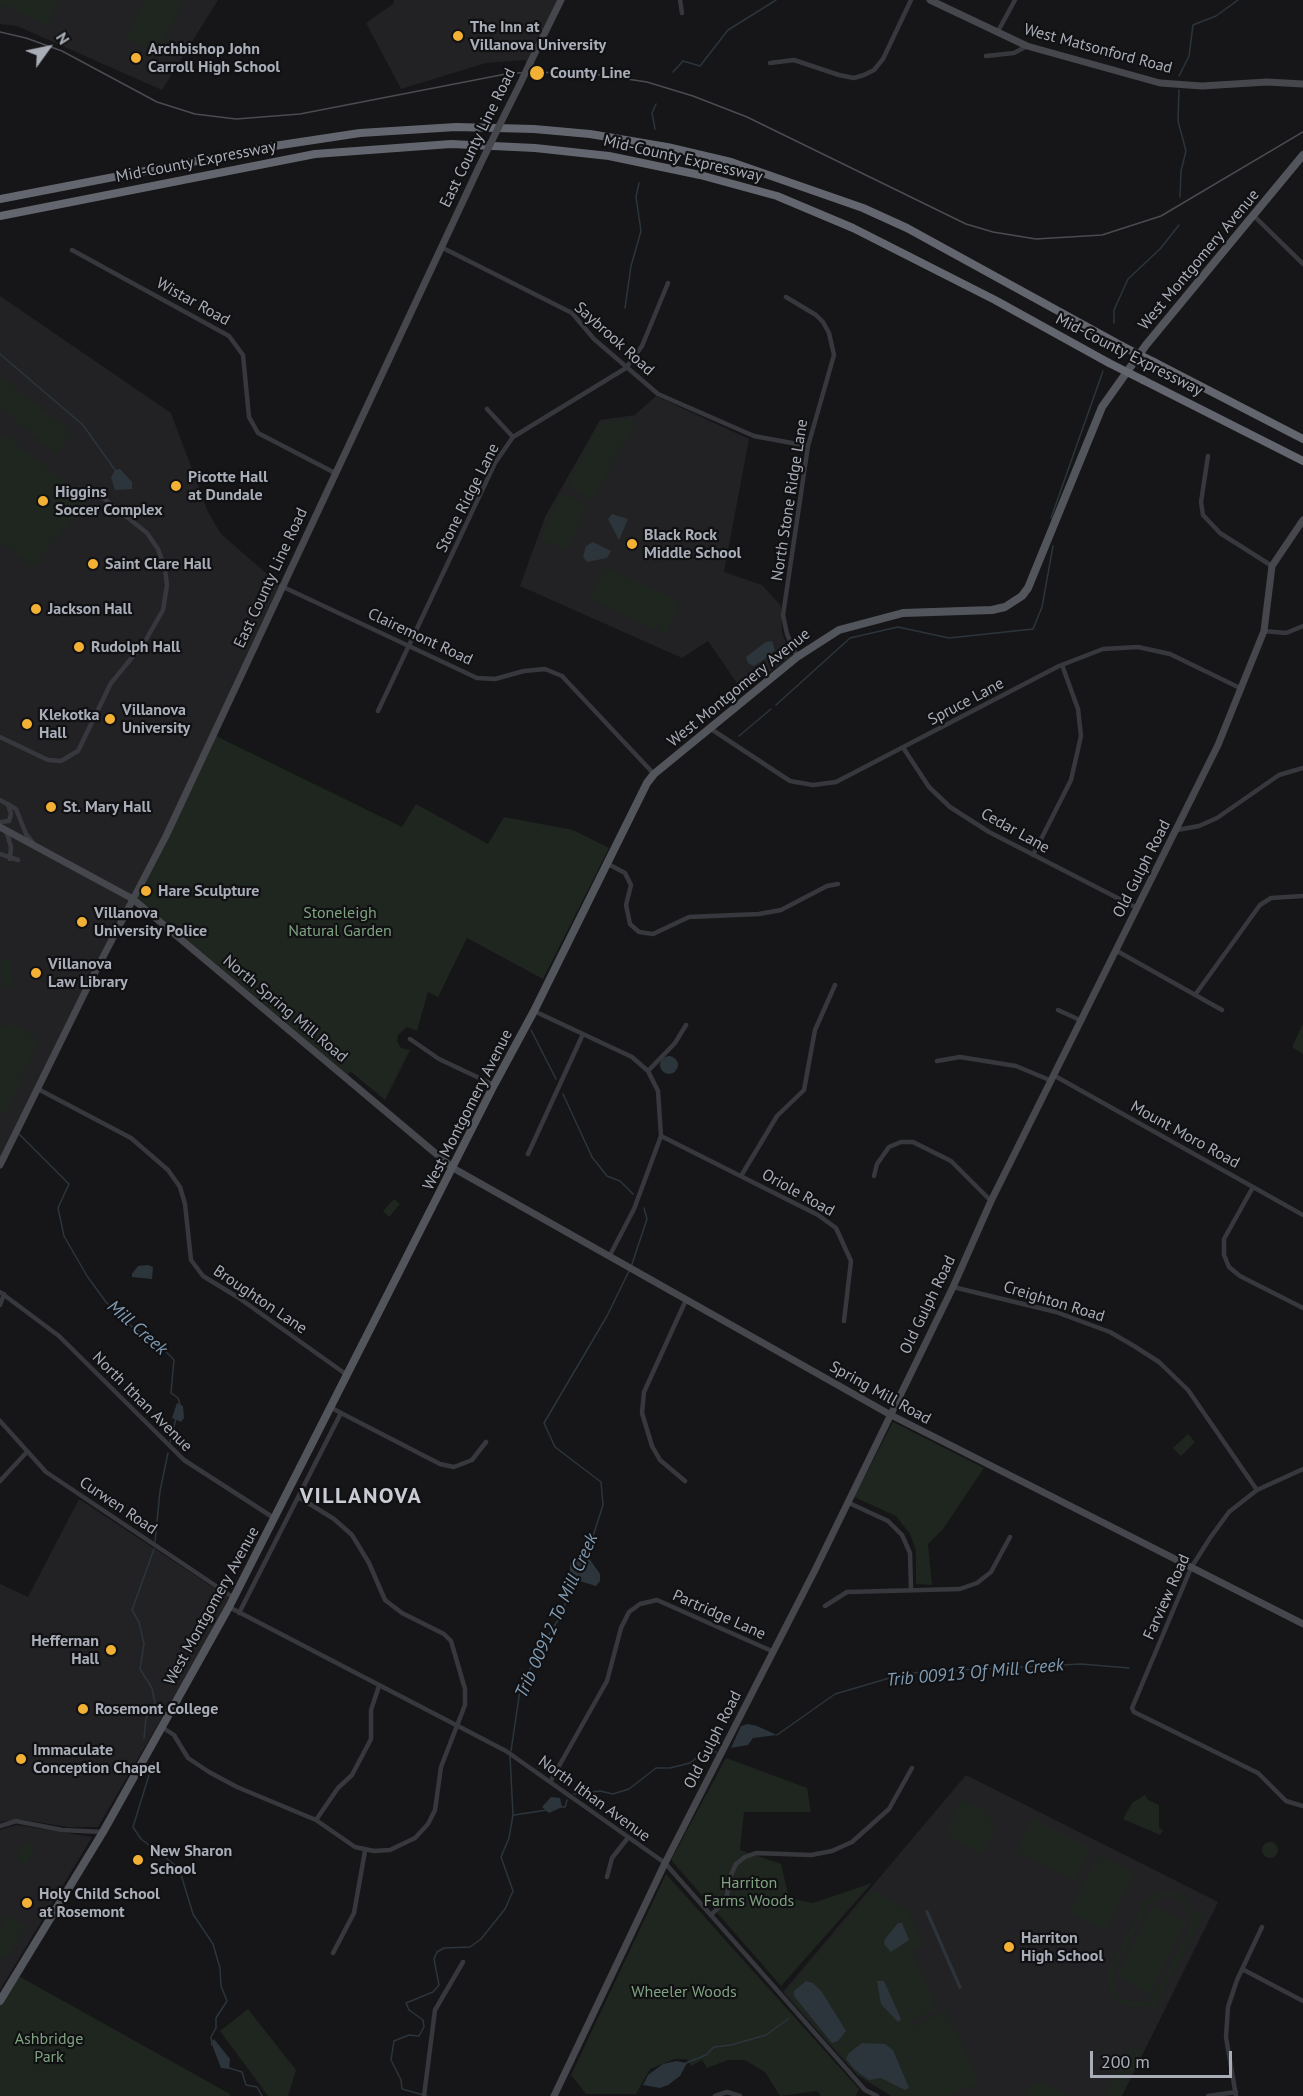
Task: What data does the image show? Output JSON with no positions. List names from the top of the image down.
{
  "streets": {
    "highway": ["Mid-County Expressway"],
    "main road": ["West Montgomery Avenue"],
    "street": [
      "West Matsonford Road",
      "East County Line Road",
      "Wistar Road",
      "Saybrook Road",
      "Stone Ridge Lane",
      "North Stone Ridge Lane",
      "Clairemont Road",
      "Spruce Lane",
      "Cedar Lane",
      "Old Gulph Road",
      "North Spring Mill Road",
      "Mount Moro Road",
      "Oriole Road",
      "Broughton Lane",
      "Creighton Road",
      "Spring Mill Road",
      "North Ithan Avenue",
      "Curwen Road",
      "Farview Road",
      "Partridge Lane"
    ]
  },
  "crossings": [
    ["East County Line Road", "Wistar Road"],
    ["East County Line Road", "Saybrook Road"],
    ["East County Line Road", "Clairemont Road"],
    ["East County Line Road", "North Spring Mill Road"],
    ["East County Line Road", "Broughton Lane"],
    ["West Montgomery Avenue", "North Stone Ridge Lane"],
    ["West Montgomery Avenue", "Clairemont Road"],
    ["West Montgomery Avenue", "Spruce Lane"],
    ["West Montgomery Avenue", "North Spring Mill Road"],
    ["West Montgomery Avenue", "Broughton Lane"],
    ["West Montgomery Avenue", "Spring Mill Road"],
    ["West Montgomery Avenue", "North Ithan Avenue"],
    ["West Montgomery Avenue", "Curwen Road"],
    ["Saybrook Road", "Stone Ridge Lane"],
    ["Saybrook Road", "North Stone Ridge Lane"],
    ["Stone Ridge Lane", "Clairemont Road"],
    ["Spruce Lane", "Cedar Lane"],
    ["Spruce Lane", "Old Gulph Road"],
    ["Cedar Lane", "Old Gulph Road"],
    ["Old Gulph Road", "Mount Moro Road"],
    ["Old Gulph Road", "Creighton Road"],
    ["Old Gulph Road", "Spring Mill Road"],
    ["Old Gulph Road", "North Ithan Avenue"],
    ["Old Gulph Road", "Partridge Lane"],
    ["North Spring Mill Road", "Spring Mill Road"],
    ["Creighton Road", "Farview Road"],
    ["Spring Mill Road", "Farview Road"],
    ["North Ithan Avenue", "Partridge Lane"]
  ],
  "districts": ["VILLANOVA"],
  "water": ["Mill Creek", "Trib 00912 To Mill Creek", "Trib 00913 Of Mill Creek"],
  "parks": [
    "Stoneleigh Natural Garden",
    "Harriton Farms Woods",
    "Wheeler Woods",
    "Ashbridge Park"
  ],
  "places": [
    "The Inn at Villanova University",
    "Archbishop John Carroll High School",
    "County Line",
    "Picotte Hall at Dundale",
    "Higgins Soccer Complex",
    "Black Rock Middle School",
    "Saint Clare Hall",
    "Jackson Hall",
    "Rudolph Hall",
    "Villanova University",
    "Klekotka Hall",
    "St. Mary Hall",
    "Hare Sculpture",
    "Villanova University Police",
    "Villanova Law Library",
    "Heffernan Hall",
    "Rosemont College",
    "Immaculate Conception Chapel",
    "New Sharon School",
    "Holy Child School at Rosemont",
    "Harriton High School"
  ],
  "scale_bar": "200 m",
  "north": "top right"
}
